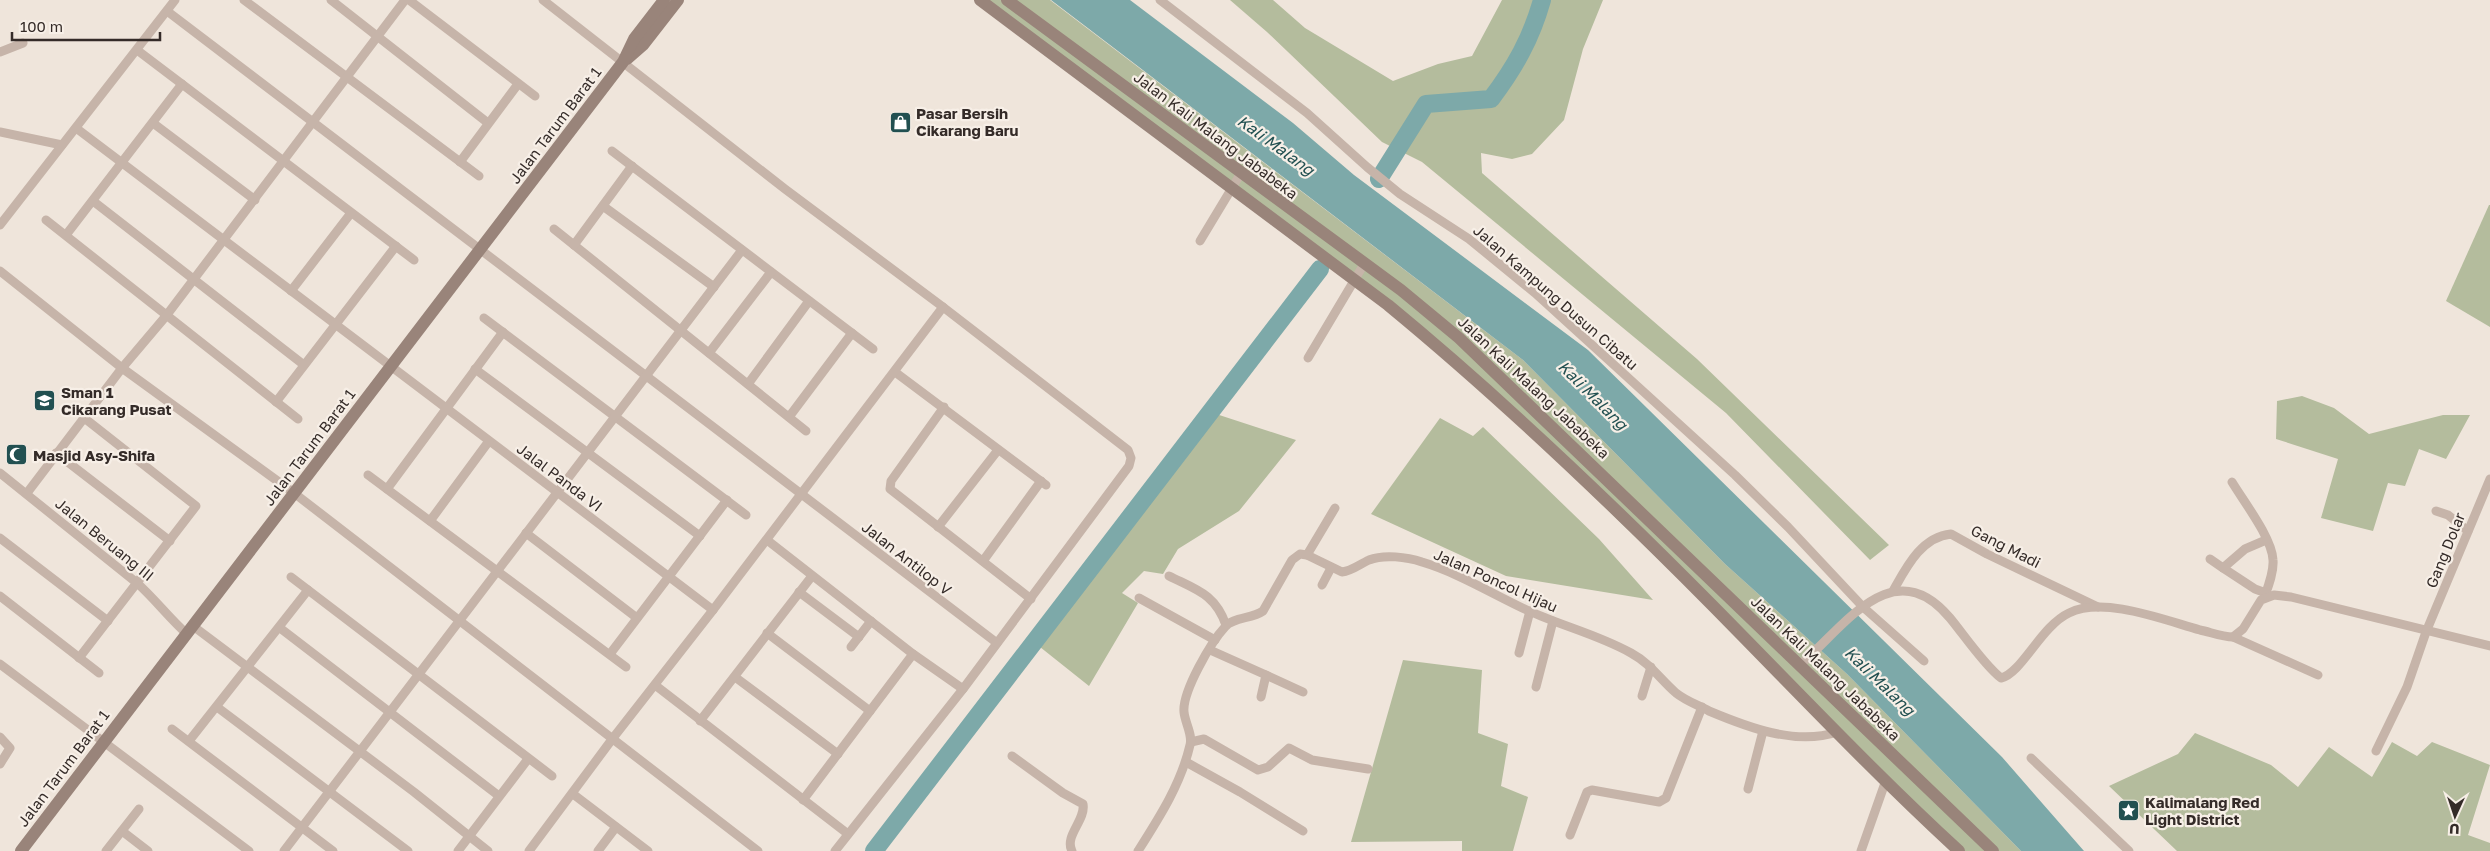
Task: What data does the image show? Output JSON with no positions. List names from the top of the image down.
{
  "streets": {
    "main road": ["Jalan Tarum Barat 1", "Jalan Kali Malang Jababeka"],
    "street": [
      "Jalan Kampung Dusun Cibatu",
      "Jalal Panda VI",
      "Jalan Beruang III",
      "Gang Madi",
      "Gang Dolar",
      "Jalan Antilop V",
      "Jalan Poncol Hijau"
    ]
  },
  "crossings": [
    ["Jalan Tarum Barat 1", "Jalal Panda VI"],
    ["Jalan Tarum Barat 1", "Jalan Beruang III"],
    ["Jalan Tarum Barat 1", "Jalan Antilop V"]
  ],
  "water": ["Kali Malang"],
  "places": {
    "shop": ["Pasar Bersih Cikarang Baru"],
    "school or university": ["Sman 1 Cikarang Pusat"],
    "mosque": ["Masjid Asy-Shifa"],
    "place": ["Kalimalang Red Light District"]
  },
  "scale_bar": "100 m",
  "north": "bottom"
}
